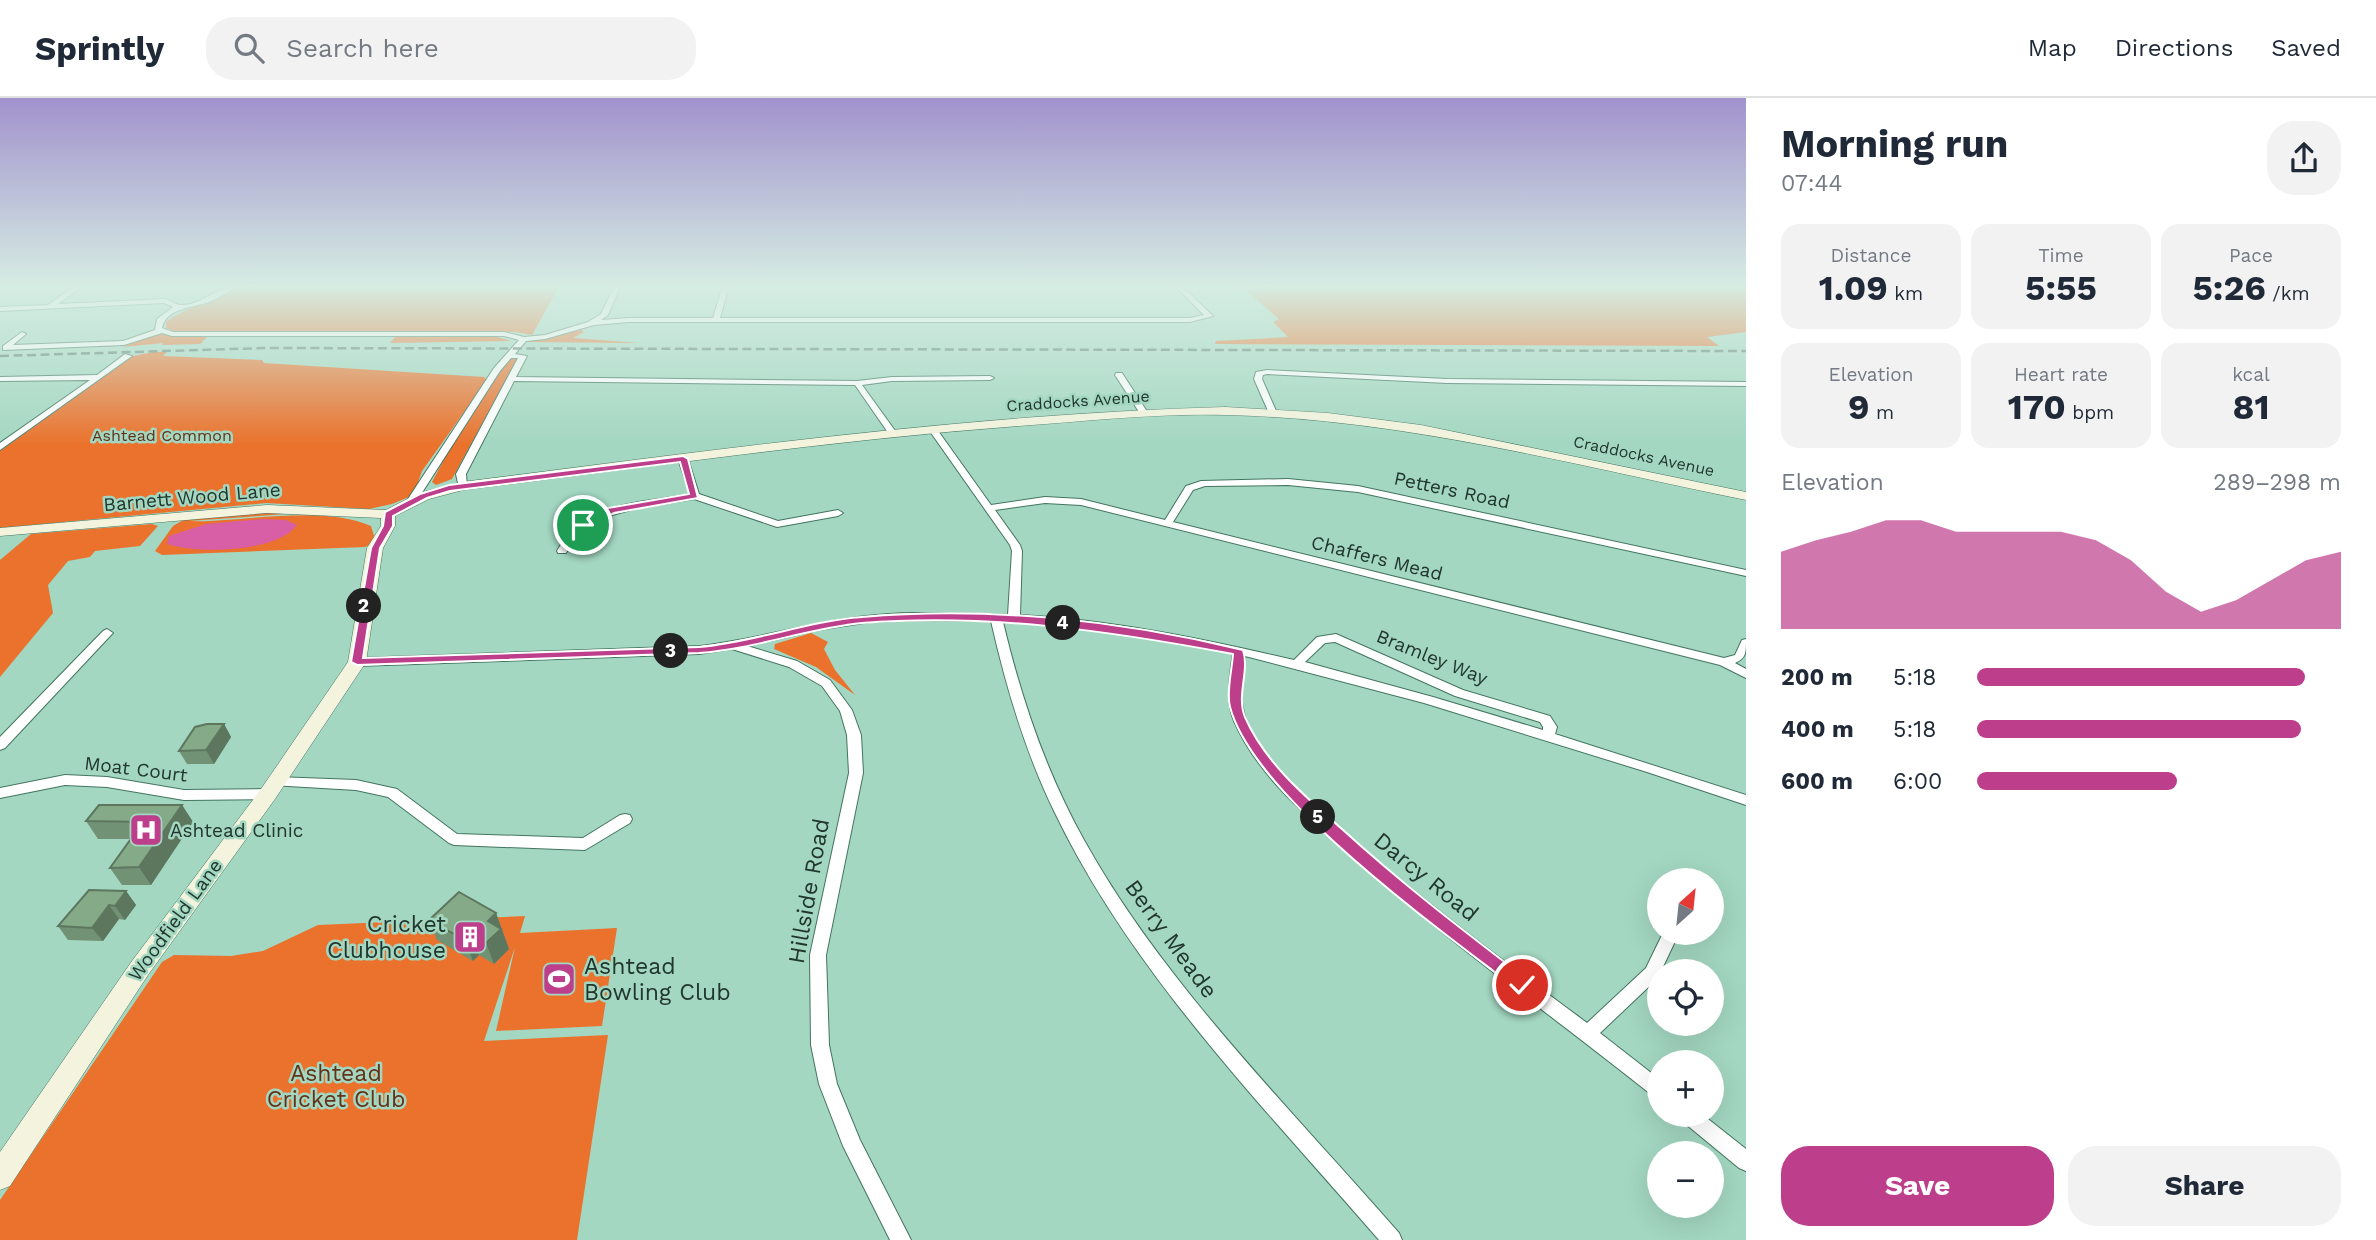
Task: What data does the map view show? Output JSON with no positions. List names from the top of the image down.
{
  "streets": {
    "street": [
      "Craddocks Avenue",
      "Petters Road",
      "Barnett Wood Lane",
      "Chaffers Mead",
      "Bramley Way",
      "Moat Court",
      "Darcy Road",
      "Hillside Road",
      "Woodfield Lane",
      "Berry Meade"
    ]
  },
  "crossings": [
    ["Petters Road", "Chaffers Mead"],
    ["Barnett Wood Lane", "Woodfield Lane"],
    ["Bramley Way", "Darcy Road"],
    ["Bramley Way", "Hillside Road"],
    ["Bramley Way", "Berry Meade"],
    ["Moat Court", "Woodfield Lane"]
  ],
  "parks": ["Ashtead Common", "Ashtead Cricket Club"],
  "places": {
    "hospital": ["Ashtead Clinic"],
    "building": ["Cricket Clubhouse"],
    "sports": ["Ashtead Bowling Club"]
  },
  "north": "top right",
  "page": {
    "header": "Sprintly",
    "search": "Search here",
    "nav": ["Map", "Directions", "Saved"],
    "heading": ["Morning run", "07:44"],
    "stats": [
      ["Distance", "1.09 km"],
      ["Time", "5:55"],
      ["Pace", "5:26 /km"],
      ["Elevation", "9 m"],
      ["Heart rate", "170 bpm"],
      ["kcal", "81"]
    ],
    "chart": ["Elevation", "289–298 m"],
    "pins": [
      "2",
      "4",
      "3",
      "5"
    ],
    "list": [
      {
        "name": "200 m",
        "note": "5:18"
      },
      {
        "name": "400 m",
        "note": "5:18"
      },
      {
        "name": "600 m",
        "note": "6:00"
      }
    ],
    "map_buttons": ["+", "−"],
    "buttons": ["Save", "Share"]
  }
}
